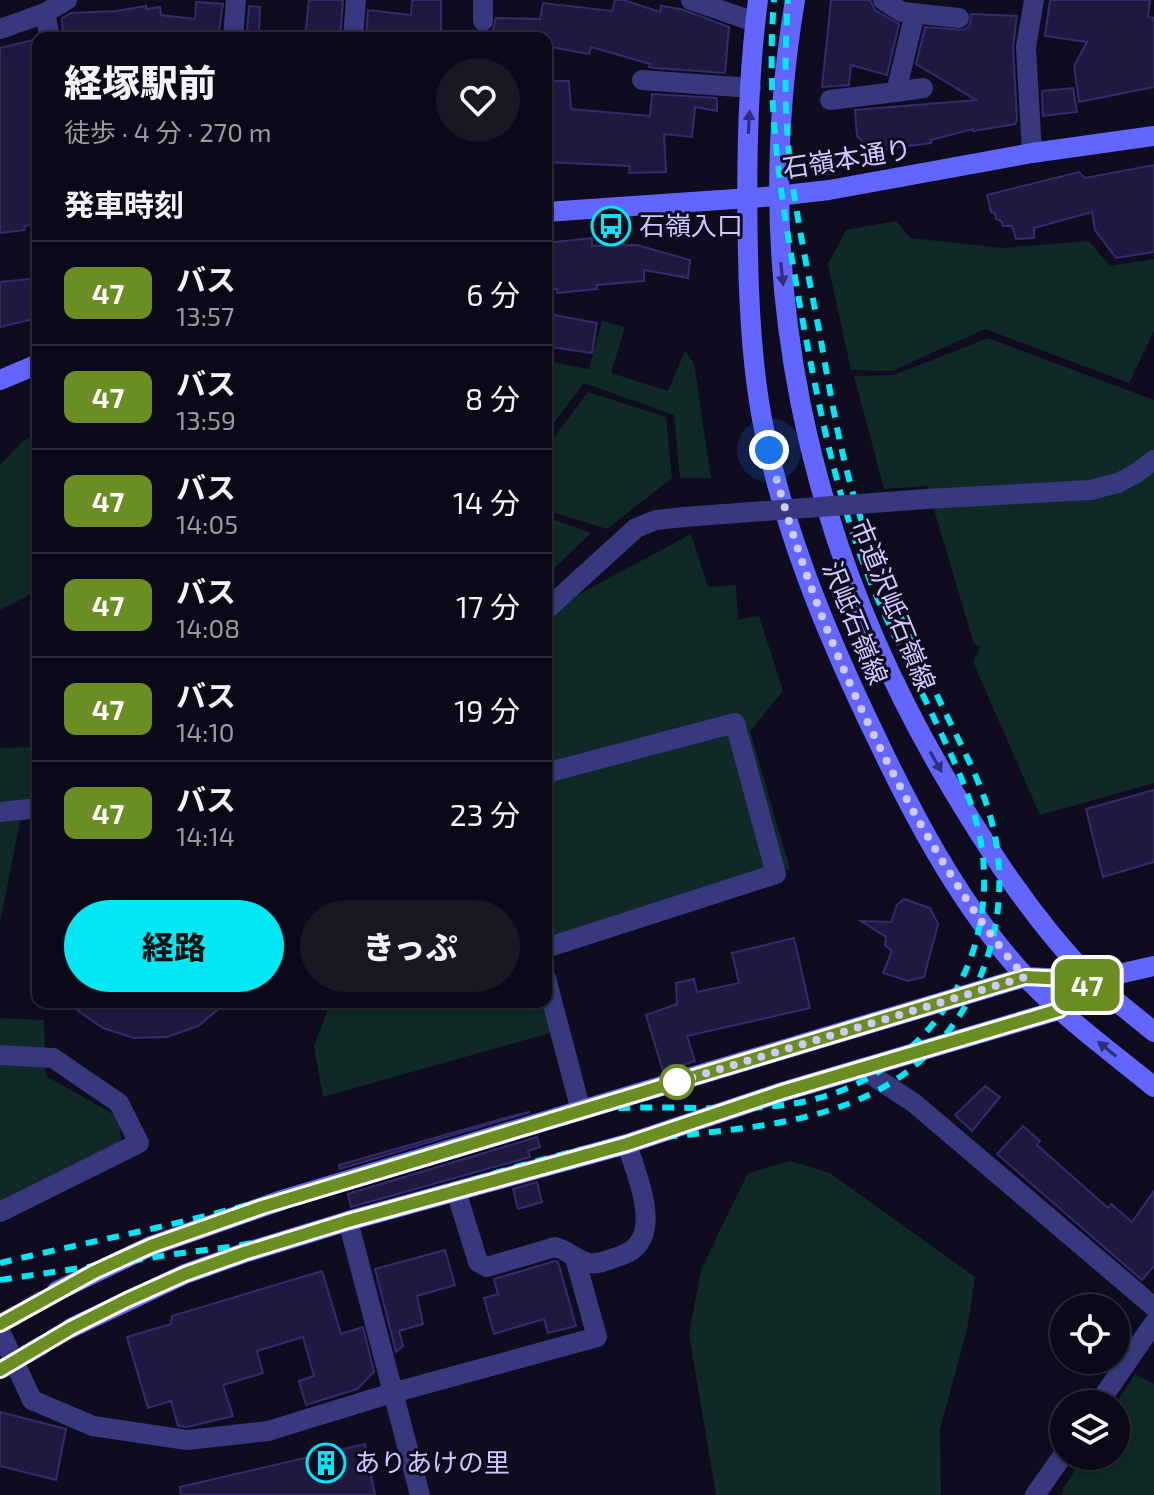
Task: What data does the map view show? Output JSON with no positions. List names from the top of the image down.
{
  "streets": {
    "street": ["石嶺本通り", "市道沢岻石嶺線", "沢岻石嶺線"]
  },
  "crossings": [
    ["石嶺本通り", "市道沢岻石嶺線"],
    ["石嶺本通り", "沢岻石嶺線"]
  ],
  "one_way": ["市道沢岻石嶺線"],
  "places": {
    "bus stop": ["石嶺入口"],
    "building": ["ありあけの里"]
  },
  "lines": ["bus line 47"],
  "page": {
    "on_map": "47",
    "heading": [
      ["経塚駅前", "徒歩 · 4 分 · 270 m"],
      "発車時刻"
    ],
    "list": [
      {
        "mark": "47",
        "name": "バス",
        "note": "13:57",
        "value": "6 分"
      },
      {
        "mark": "47",
        "name": "バス",
        "note": "13:59",
        "value": "8 分"
      },
      {
        "mark": "47",
        "name": "バス",
        "note": "14:05",
        "value": "14 分"
      },
      {
        "mark": "47",
        "name": "バス",
        "note": "14:08",
        "value": "17 分"
      },
      {
        "mark": "47",
        "name": "バス",
        "note": "14:10",
        "value": "19 分"
      },
      {
        "mark": "47",
        "name": "バス",
        "note": "14:14",
        "value": "23 分"
      }
    ],
    "buttons": ["経路", "きっぷ"]
  }
}
